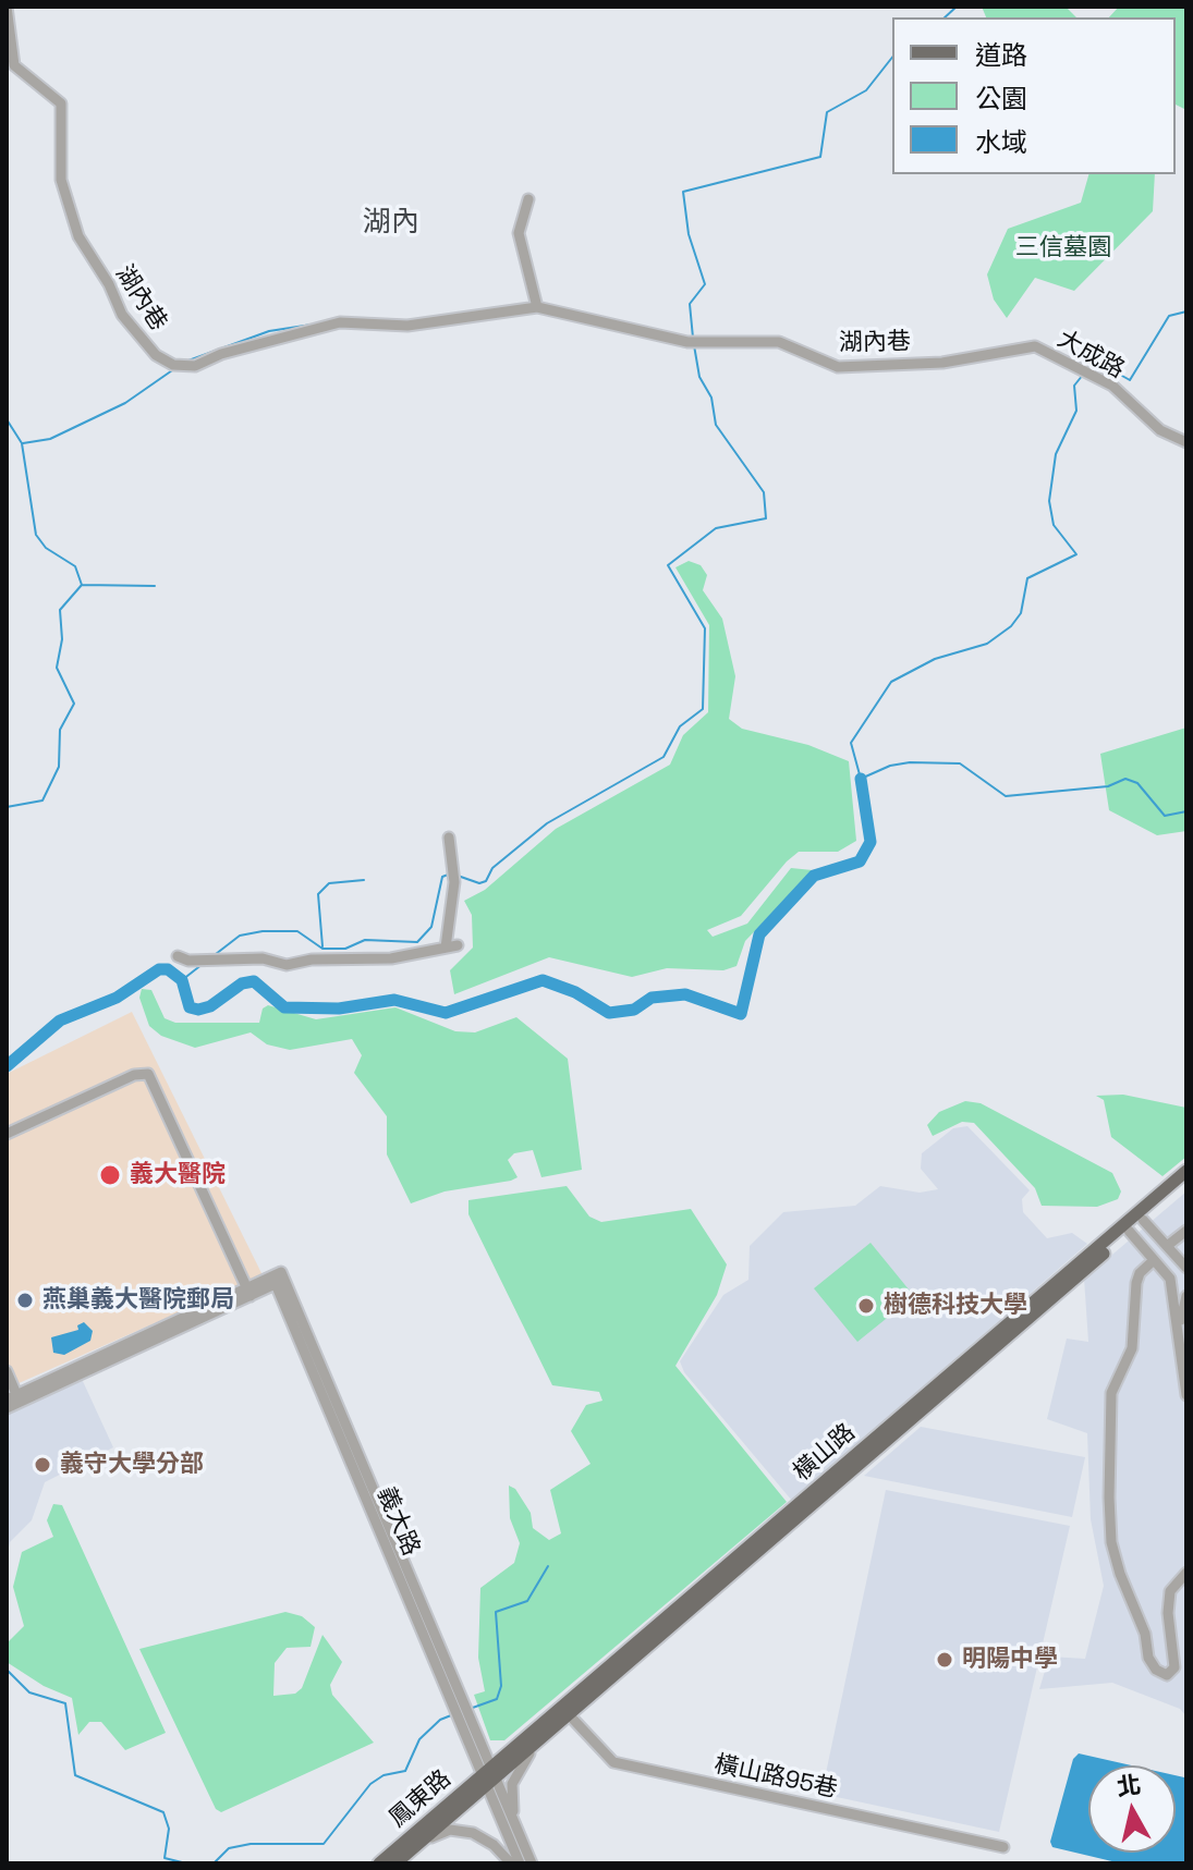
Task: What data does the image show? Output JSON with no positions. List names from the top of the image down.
{
  "streets": {
    "main road": ["橫山路", "鳳東路"],
    "street": [
      "湖內巷",
      "大成路",
      "義大路",
      "橫山路95巷"
    ]
  },
  "crossings": [
    ["湖內巷", "大成路"],
    ["橫山路", "義大路"],
    ["橫山路", "橫山路95巷"],
    ["橫山路", "鳳東路"],
    ["義大路", "鳳東路"]
  ],
  "districts": ["湖內"],
  "parks": ["三信墓園"],
  "places": [
    "義大醫院",
    "燕巢義大醫院郵局",
    "樹德科技大學",
    "義守大學分部",
    "明陽中學"
  ],
  "legend": ["道路", "公園", "水域"],
  "north": "top"
}
